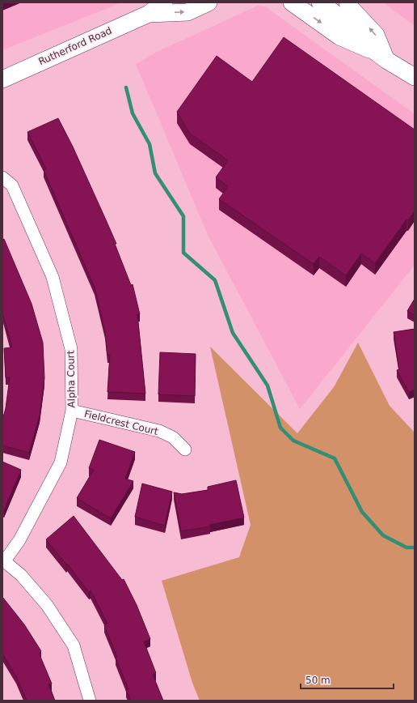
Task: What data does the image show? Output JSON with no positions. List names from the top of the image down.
{
  "streets": {
    "main road": ["Rutherford Road"],
    "street": ["Alpha Court", "Fieldcrest Court"]
  },
  "crossings": [
    ["Alpha Court", "Fieldcrest Court"]
  ],
  "scale_bar": "50 m"
}
